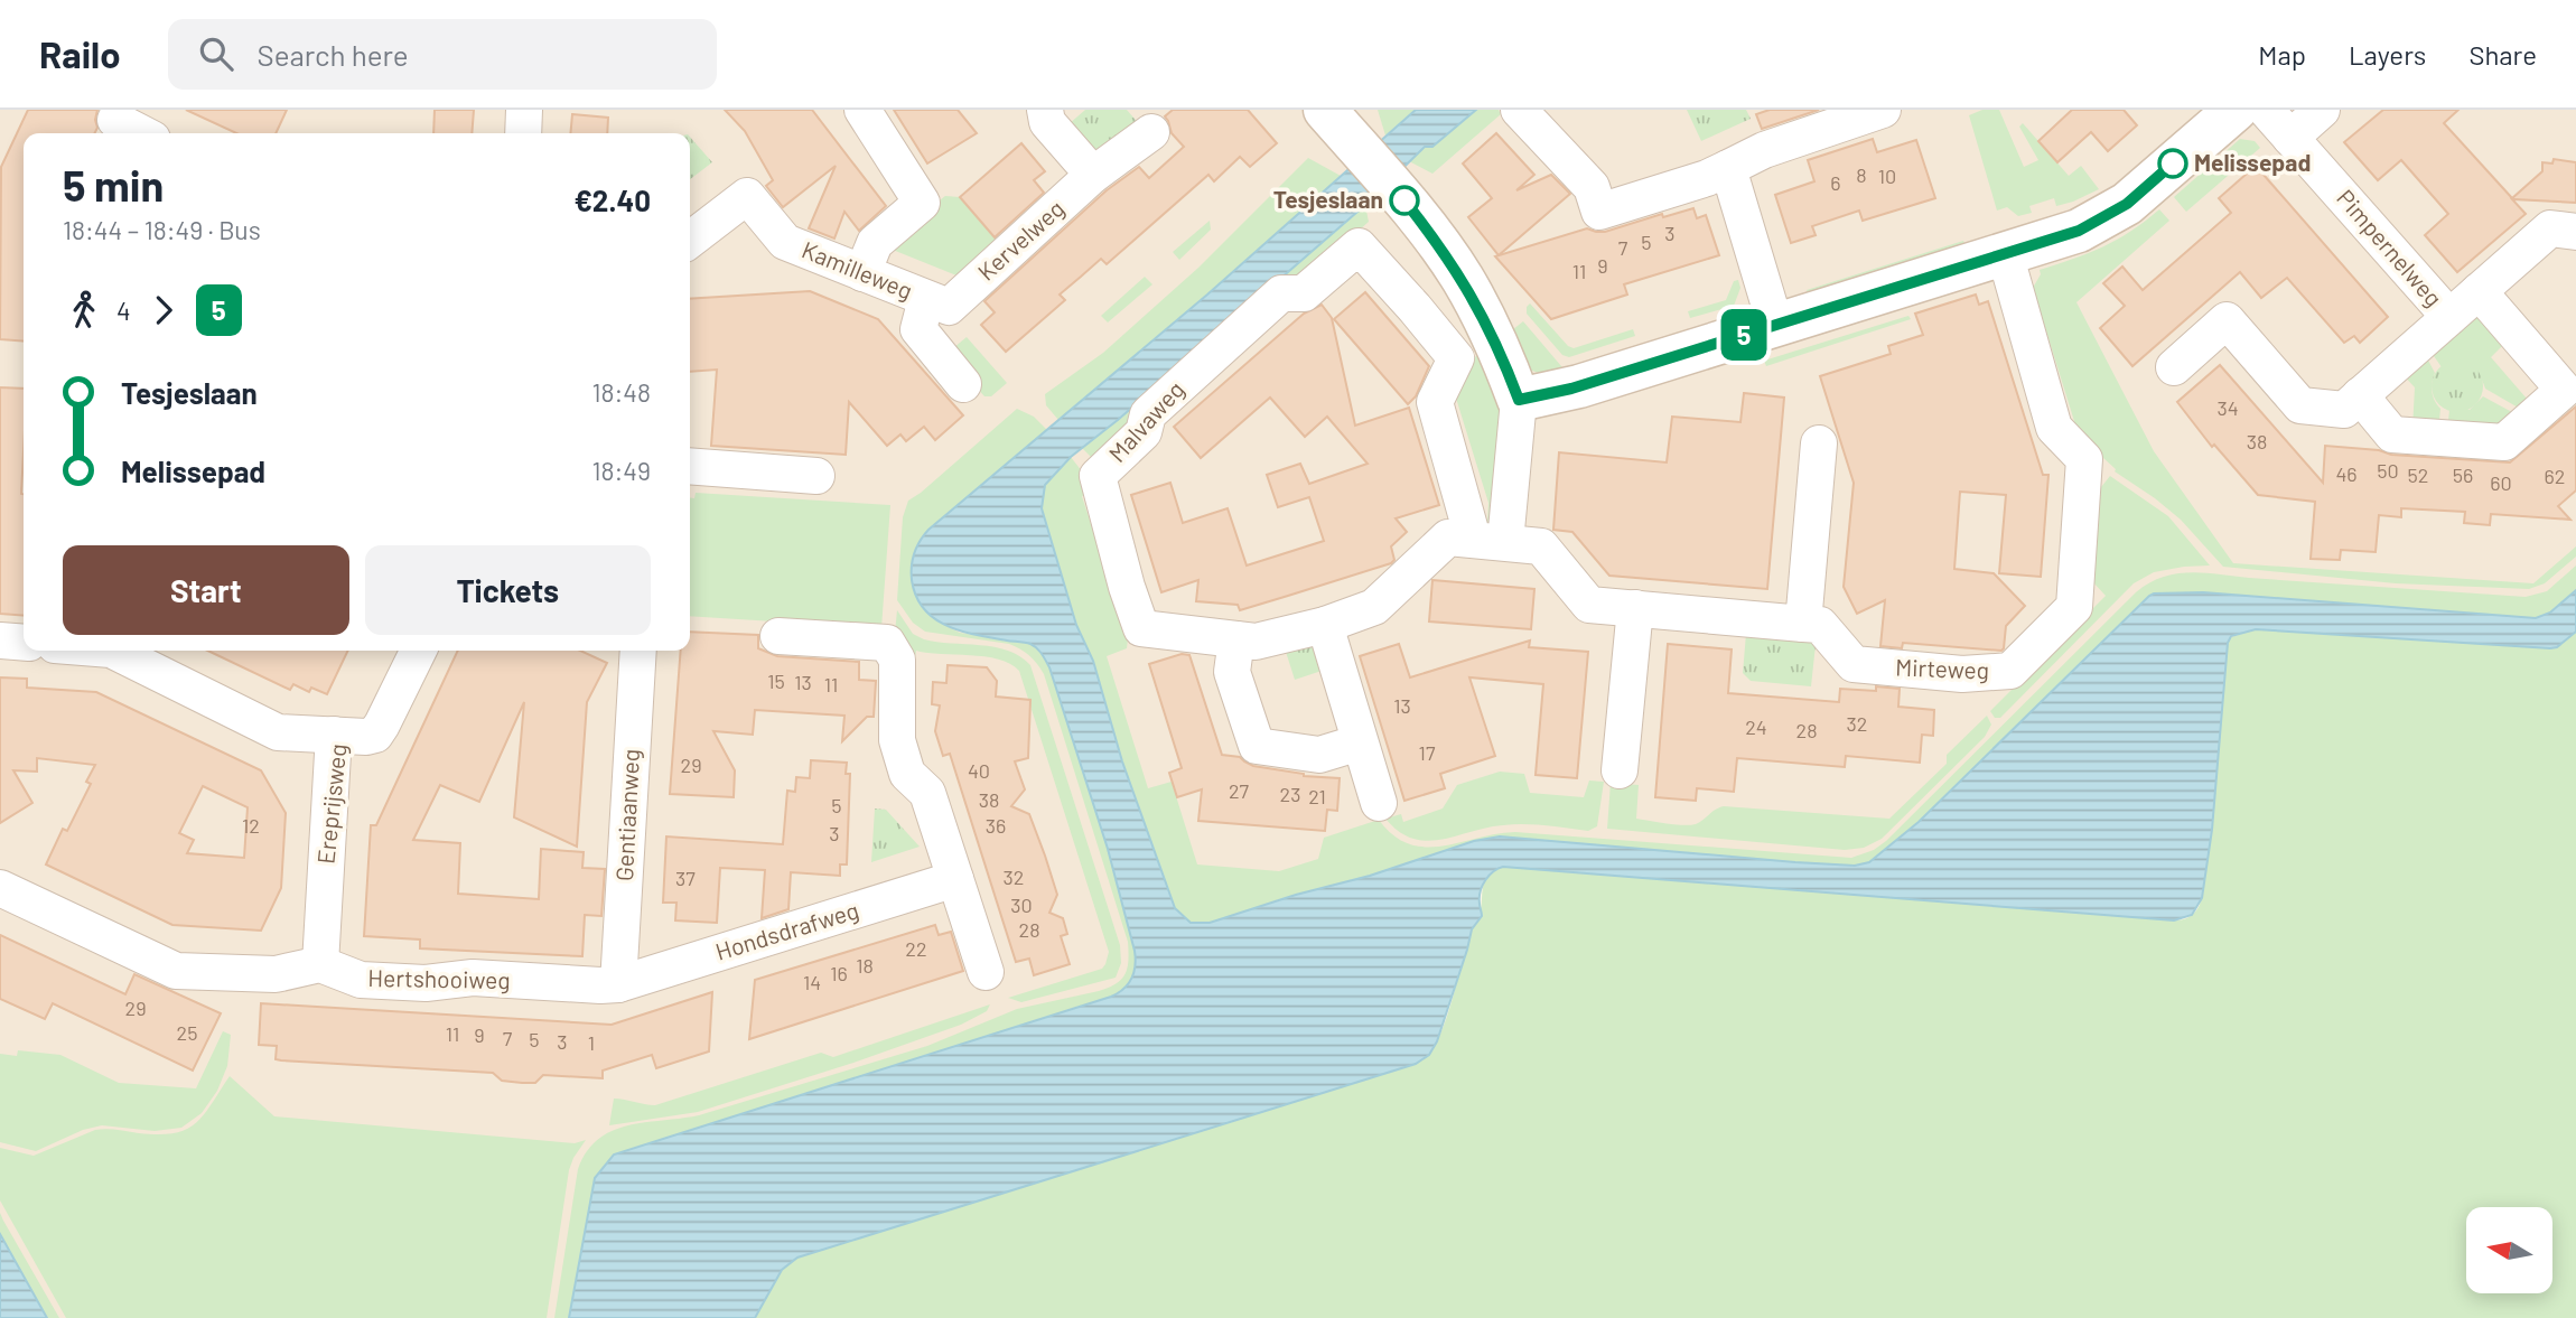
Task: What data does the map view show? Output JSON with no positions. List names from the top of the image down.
{
  "streets": {
    "street": [
      "Kervelweg",
      "Pimpernelweg",
      "Kamilleweg",
      "Malvaweg",
      "Mirteweg",
      "Ereprijsweg",
      "Gentiaanweg",
      "Hondsdrafweg",
      "Hertshooiweg"
    ]
  },
  "crossings": [
    ["Kervelweg", "Kamilleweg"],
    ["Malvaweg", "Mirteweg"],
    ["Ereprijsweg", "Hertshooiweg"],
    ["Gentiaanweg", "Hondsdrafweg"],
    ["Gentiaanweg", "Hertshooiweg"],
    ["Hondsdrafweg", "Hertshooiweg"]
  ],
  "places": ["Melissepad", "Tesjeslaan"],
  "lines": ["bus line 5"],
  "house_numbers": [
    "8",
    "10",
    "6",
    "3",
    "5",
    "7",
    "9",
    "11",
    "34",
    "38",
    "50",
    "46",
    "52",
    "56",
    "62",
    "60",
    "15",
    "13",
    "11",
    "13",
    "32",
    "24",
    "28",
    "17",
    "29",
    "40",
    "27",
    "23",
    "21",
    "38",
    "5",
    "12",
    "36",
    "3",
    "32",
    "37",
    "30",
    "28",
    "22",
    "18",
    "16",
    "14",
    "29",
    "25",
    "11",
    "9",
    "7",
    "5",
    "3",
    "1"
  ],
  "north": "left",
  "page": {
    "header": "Railo",
    "search": "Search here",
    "nav": ["Map", "Layers", "Share"],
    "on_map": "5",
    "heading": ["5 min", "18:44 – 18:49 · Bus", "€2.40"],
    "legs": ["4", "5"],
    "list": [
      {
        "name": "Tesjeslaan",
        "value": "18:48"
      },
      {
        "name": "Melissepad",
        "value": "18:49"
      }
    ],
    "buttons": ["Start", "Tickets"]
  }
}
